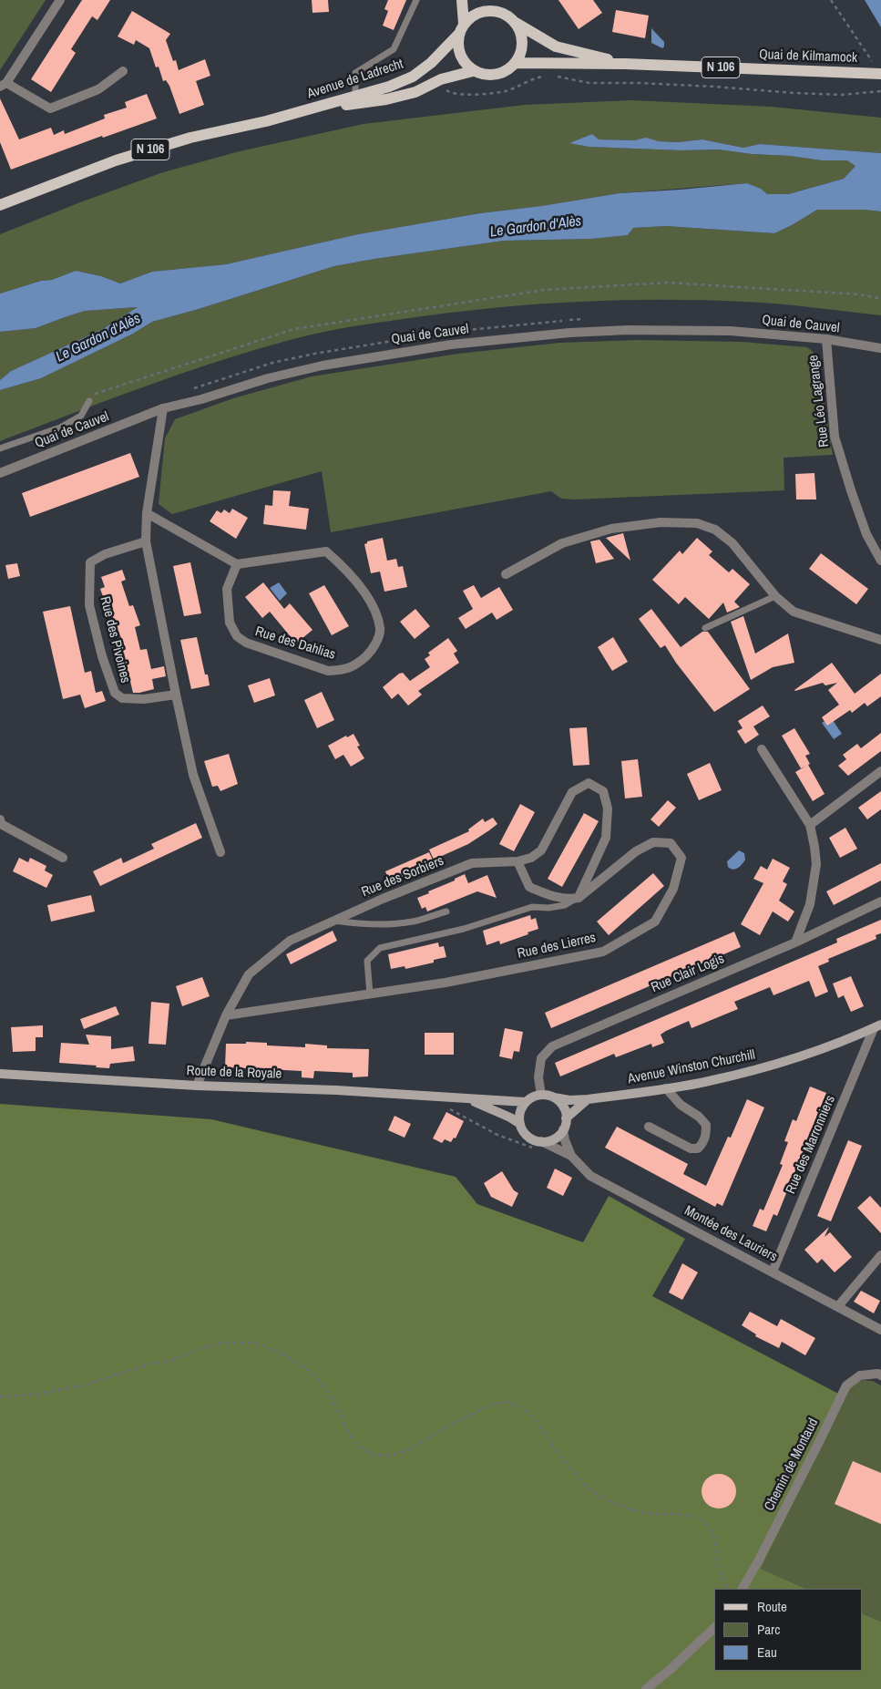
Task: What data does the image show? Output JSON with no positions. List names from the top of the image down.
{
  "streets": {
    "main road": [
      "Quai de Kilmamock",
      "N 106",
      "Avenue de Ladrecht",
      "Avenue Winston Churchill",
      "Route de la Royale"
    ],
    "street": [
      "Quai de Cauvel",
      "Rue Léo Lagrange",
      "Rue des Pivoines",
      "Rue des Dahlias",
      "Rue des Sorbiers",
      "Rue des Lierres",
      "Rue Clair Logis",
      "Rue des Marronniers",
      "Montée des Lauriers",
      "Chemin de Montaud"
    ]
  },
  "crossings": [
    ["Quai de Kilmamock", "Avenue de Ladrecht"],
    ["N 106", "Avenue de Ladrecht"],
    ["Quai de Cauvel", "Rue Léo Lagrange"],
    ["Rue des Sorbiers", "Rue des Lierres"],
    ["Rue des Sorbiers", "Route de la Royale"],
    ["Rue Clair Logis", "Avenue Winston Churchill"],
    ["Rue Clair Logis", "Route de la Royale"],
    ["Rue Clair Logis", "Montée des Lauriers"],
    ["Avenue Winston Churchill", "Route de la Royale"],
    ["Avenue Winston Churchill", "Rue des Marronniers"],
    ["Avenue Winston Churchill", "Montée des Lauriers"],
    ["Route de la Royale", "Montée des Lauriers"],
    ["Rue des Marronniers", "Montée des Lauriers"]
  ],
  "water": ["Le Gardon d'Alès"],
  "legend": ["Route", "Parc", "Eau"]
}
